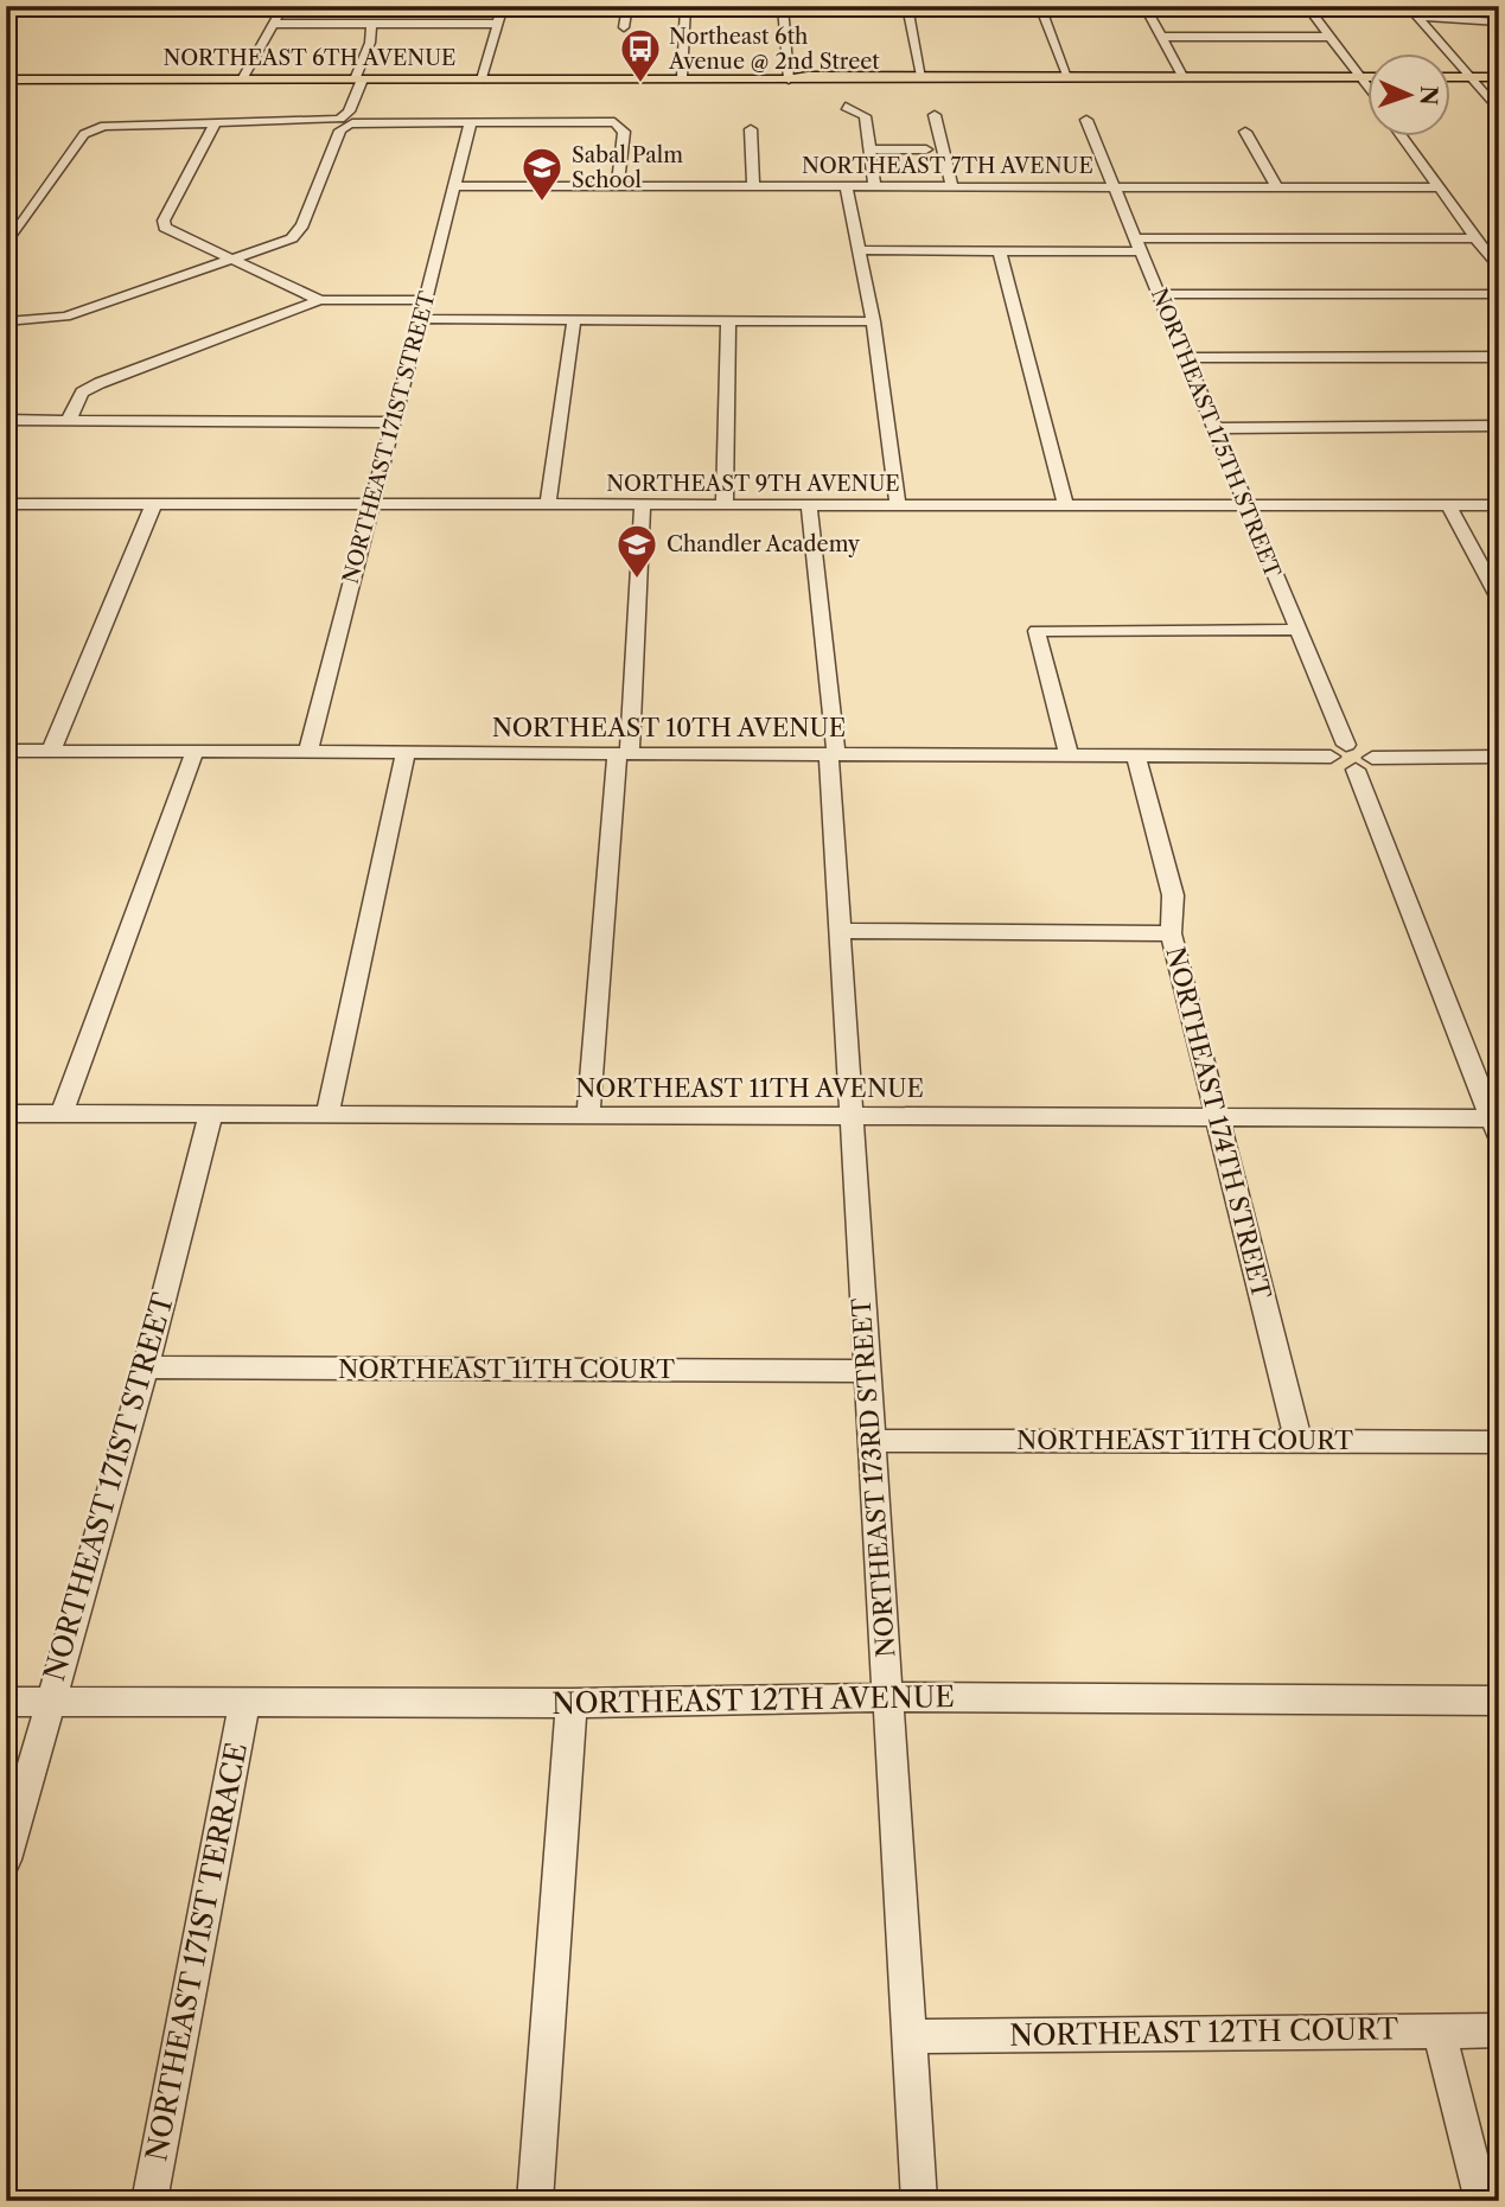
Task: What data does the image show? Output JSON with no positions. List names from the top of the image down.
{
  "streets": {
    "main road": ["NORTHEAST 6TH AVENUE"],
    "street": [
      "NORTHEAST 7TH AVENUE",
      "NORTHEAST 175TH STREET",
      "NORTHEAST 171ST STREET",
      "NORTHEAST 9TH AVENUE",
      "NORTHEAST 10TH AVENUE",
      "NORTHEAST 11TH AVENUE",
      "NORTHEAST 174TH STREET",
      "NORTHEAST 11TH COURT",
      "NORTHEAST 173RD STREET",
      "NORTHEAST 12TH AVENUE",
      "NORTHEAST 171ST TERRACE",
      "NORTHEAST 12TH COURT"
    ]
  },
  "crossings": [
    ["NORTHEAST 7TH AVENUE", "NORTHEAST 175TH STREET"],
    ["NORTHEAST 7TH AVENUE", "NORTHEAST 171ST STREET"],
    ["NORTHEAST 175TH STREET", "NORTHEAST 9TH AVENUE"],
    ["NORTHEAST 175TH STREET", "NORTHEAST 10TH AVENUE"],
    ["NORTHEAST 171ST STREET", "NORTHEAST 9TH AVENUE"],
    ["NORTHEAST 171ST STREET", "NORTHEAST 10TH AVENUE"],
    ["NORTHEAST 171ST STREET", "NORTHEAST 11TH AVENUE"],
    ["NORTHEAST 171ST STREET", "NORTHEAST 11TH COURT"],
    ["NORTHEAST 171ST STREET", "NORTHEAST 12TH AVENUE"],
    ["NORTHEAST 9TH AVENUE", "NORTHEAST 173RD STREET"],
    ["NORTHEAST 10TH AVENUE", "NORTHEAST 174TH STREET"],
    ["NORTHEAST 10TH AVENUE", "NORTHEAST 173RD STREET"],
    ["NORTHEAST 11TH AVENUE", "NORTHEAST 174TH STREET"],
    ["NORTHEAST 11TH AVENUE", "NORTHEAST 173RD STREET"],
    ["NORTHEAST 174TH STREET", "NORTHEAST 11TH COURT"],
    ["NORTHEAST 11TH COURT", "NORTHEAST 173RD STREET"],
    ["NORTHEAST 173RD STREET", "NORTHEAST 12TH AVENUE"],
    ["NORTHEAST 173RD STREET", "NORTHEAST 12TH COURT"],
    ["NORTHEAST 12TH AVENUE", "NORTHEAST 171ST TERRACE"]
  ],
  "places": {
    "bus stop": ["Northeast 6th Avenue @ 2nd Street"],
    "school or university": ["Sabal Palm School", "Chandler Academy"]
  },
  "north": "right"
}
